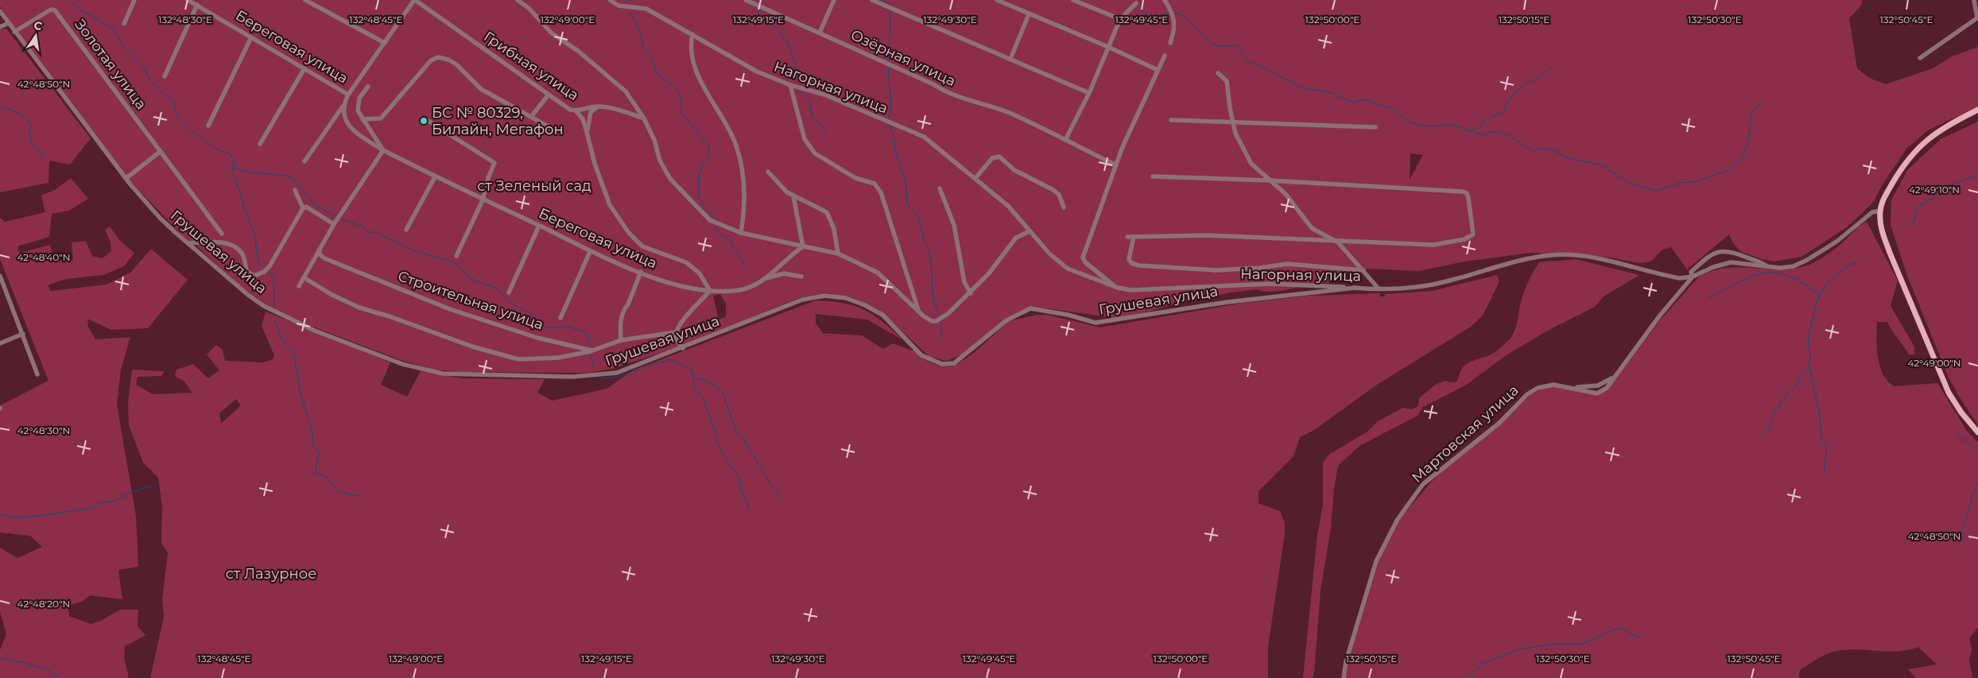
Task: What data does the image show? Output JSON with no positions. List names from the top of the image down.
{
  "streets": {
    "street": [
      "Береговая улица",
      "Озёрная улица",
      "Золотая улица",
      "Грибная улица",
      "Нагорная улица",
      "Грушевая улица",
      "Строительная улица",
      "Мартовская улица"
    ]
  },
  "crossings": [
    ["Золотая улица", "Грушевая улица"],
    ["Нагорная улица", "Грушевая улица"],
    ["Нагорная улица", "Мартовская улица"]
  ],
  "parks": ["ст Зеленый сад", "ст Лазурное"],
  "places": ["БС № 80329, Билайн, Мегафон"],
  "north": "top",
  "coordinates": [
    "132°48'30\"E",
    "132°48'45\"E",
    "132°49'00\"E",
    "132°49'15\"E",
    "132°49'30\"E",
    "132°49'45\"E",
    "132°50'00\"E",
    "132°50'15\"E",
    "132°50'30\"E",
    "132°50'45\"E",
    "42°48'50\"N",
    "42°49'10\"N",
    "42°48'40\"N",
    "42°49'00\"N",
    "42°48'30\"N",
    "42°48'20\"N"
  ]
}
